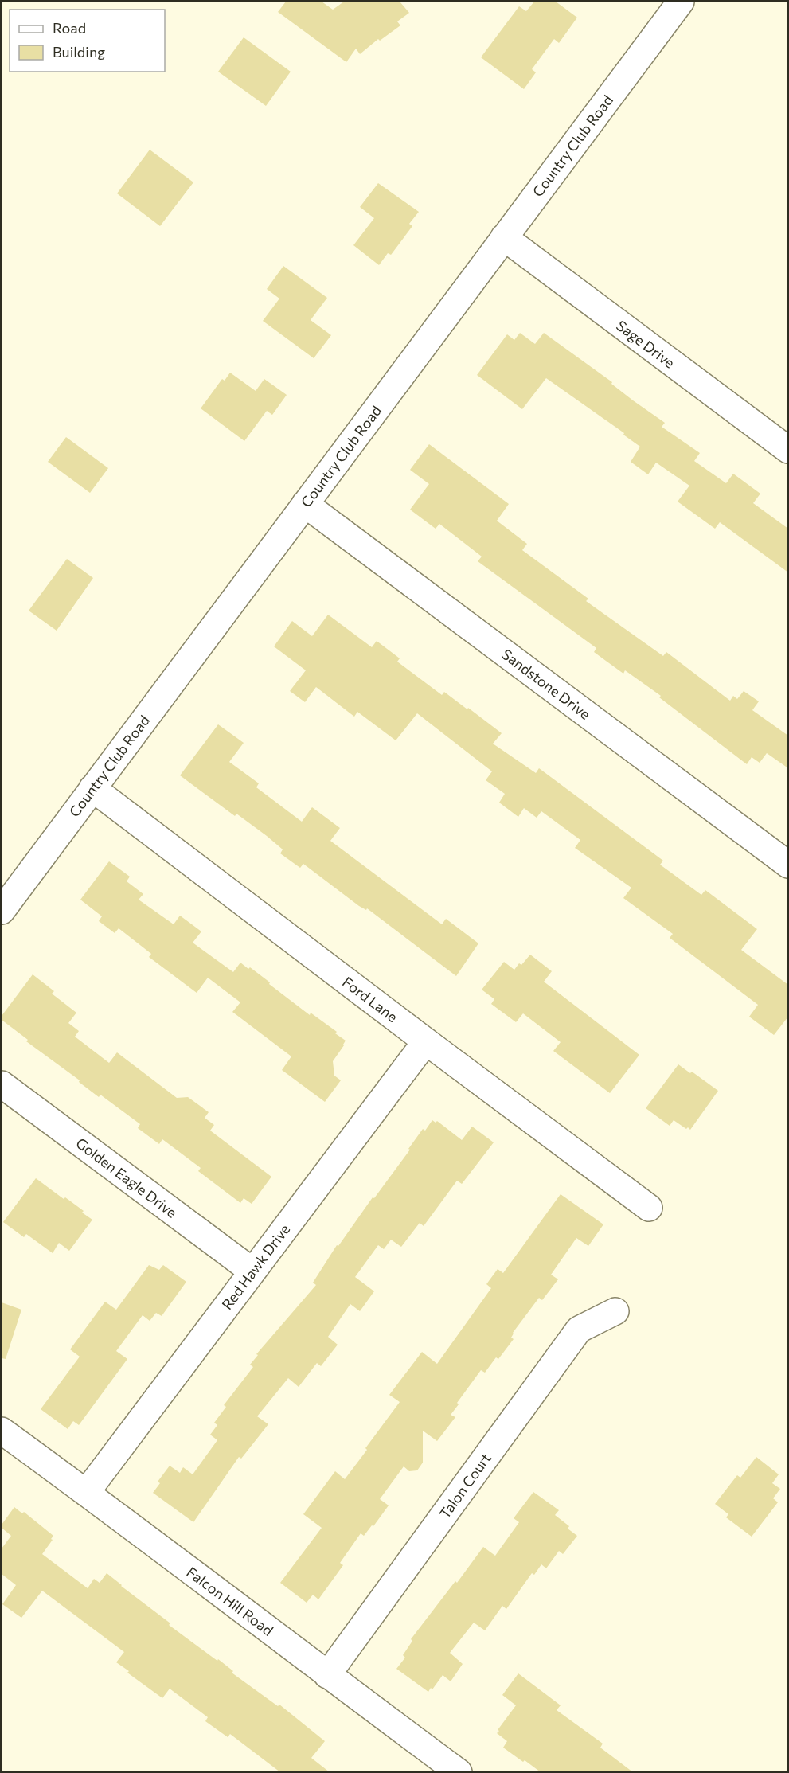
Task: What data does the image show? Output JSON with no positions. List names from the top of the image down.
{
  "streets": {
    "street": [
      "Country Club Road",
      "Sage Drive",
      "Sandstone Drive",
      "Ford Lane",
      "Golden Eagle Drive",
      "Red Hawk Drive",
      "Talon Court",
      "Falcon Hill Road"
    ]
  },
  "crossings": [
    ["Country Club Road", "Sage Drive"],
    ["Country Club Road", "Sandstone Drive"],
    ["Country Club Road", "Ford Lane"],
    ["Ford Lane", "Red Hawk Drive"],
    ["Golden Eagle Drive", "Red Hawk Drive"],
    ["Red Hawk Drive", "Falcon Hill Road"],
    ["Talon Court", "Falcon Hill Road"]
  ],
  "legend": ["Road", "Building"]
}
